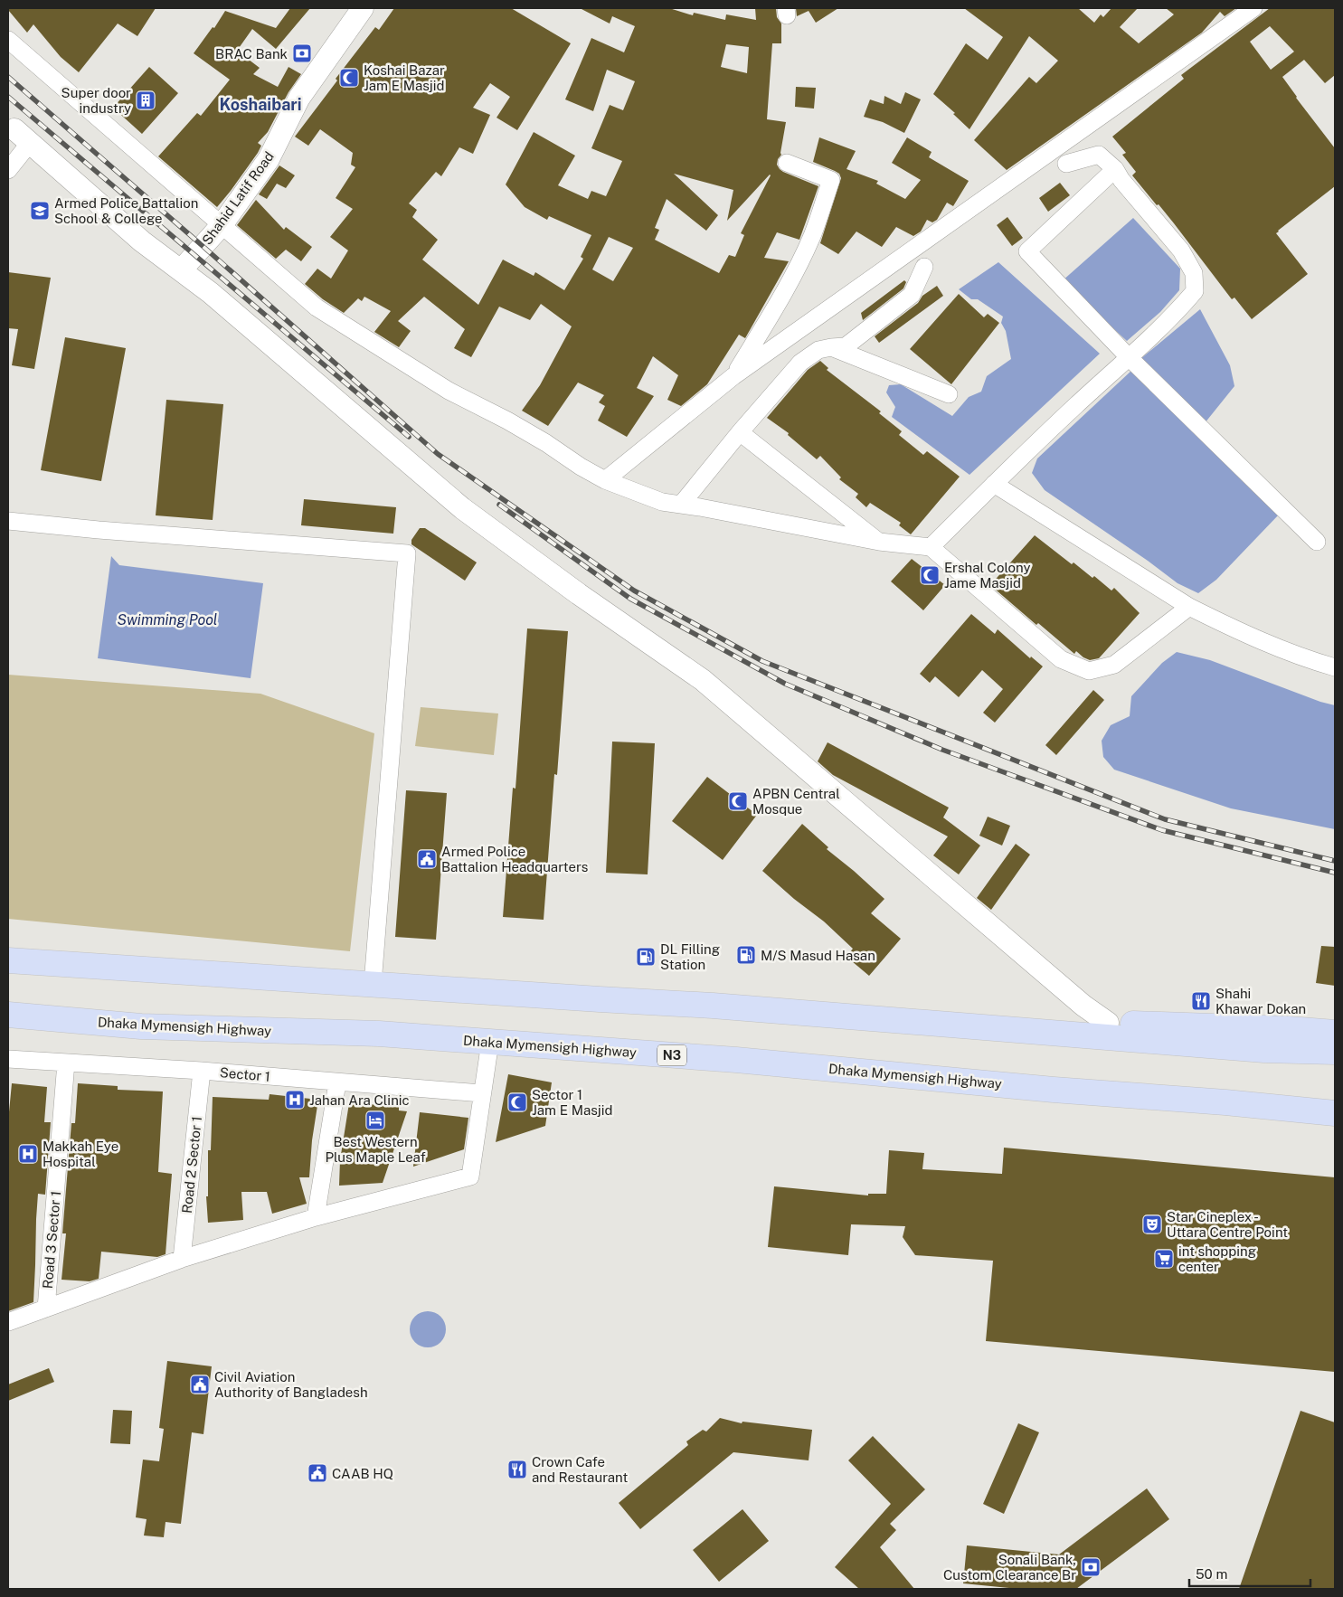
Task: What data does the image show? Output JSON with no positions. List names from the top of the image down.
{
  "streets": {
    "highway": ["Dhaka Mymensigh Highway", "N3"],
    "street": [
      "Shahid Latif Road",
      "Sector 1",
      "Road 2 Sector 1",
      "Road 3 Sector 1"
    ]
  },
  "crossings": [
    ["Sector 1", "Road 2 Sector 1"],
    ["Sector 1", "Road 3 Sector 1"]
  ],
  "districts": ["Koshaibari"],
  "water": ["Swimming Pool"],
  "places": {
    "bank": ["BRAC Bank", "Sonali Bank, Custom Clearance Br"],
    "mosque": [
      "Koshai Bazar Jam E Masjid",
      "Ershal Colony Jame Masjid",
      "APBN Central Mosque",
      "Sector 1 Jam E Masjid"
    ],
    "building": ["Super door industry"],
    "school or university": ["Armed Police Battalion School & College"],
    "public building": ["Armed Police Battalion Headquarters", "Civil Aviation Authority of Bangladesh", "CAAB HQ"],
    "fuel station": ["M/S Masud Hasan", "DL Filling Station"],
    "restaurant": ["Shahi Khawar Dokan", "Crown Cafe and Restaurant"],
    "hospital": ["Jahan Ara Clinic", "Makkah Eye Hospital"],
    "hotel": ["Best Western Plus Maple Leaf"],
    "theatre": ["Star Cineplex - Uttara Centre Point"],
    "supermarket": ["int shopping center"]
  },
  "scale_bar": "50 m"
}
